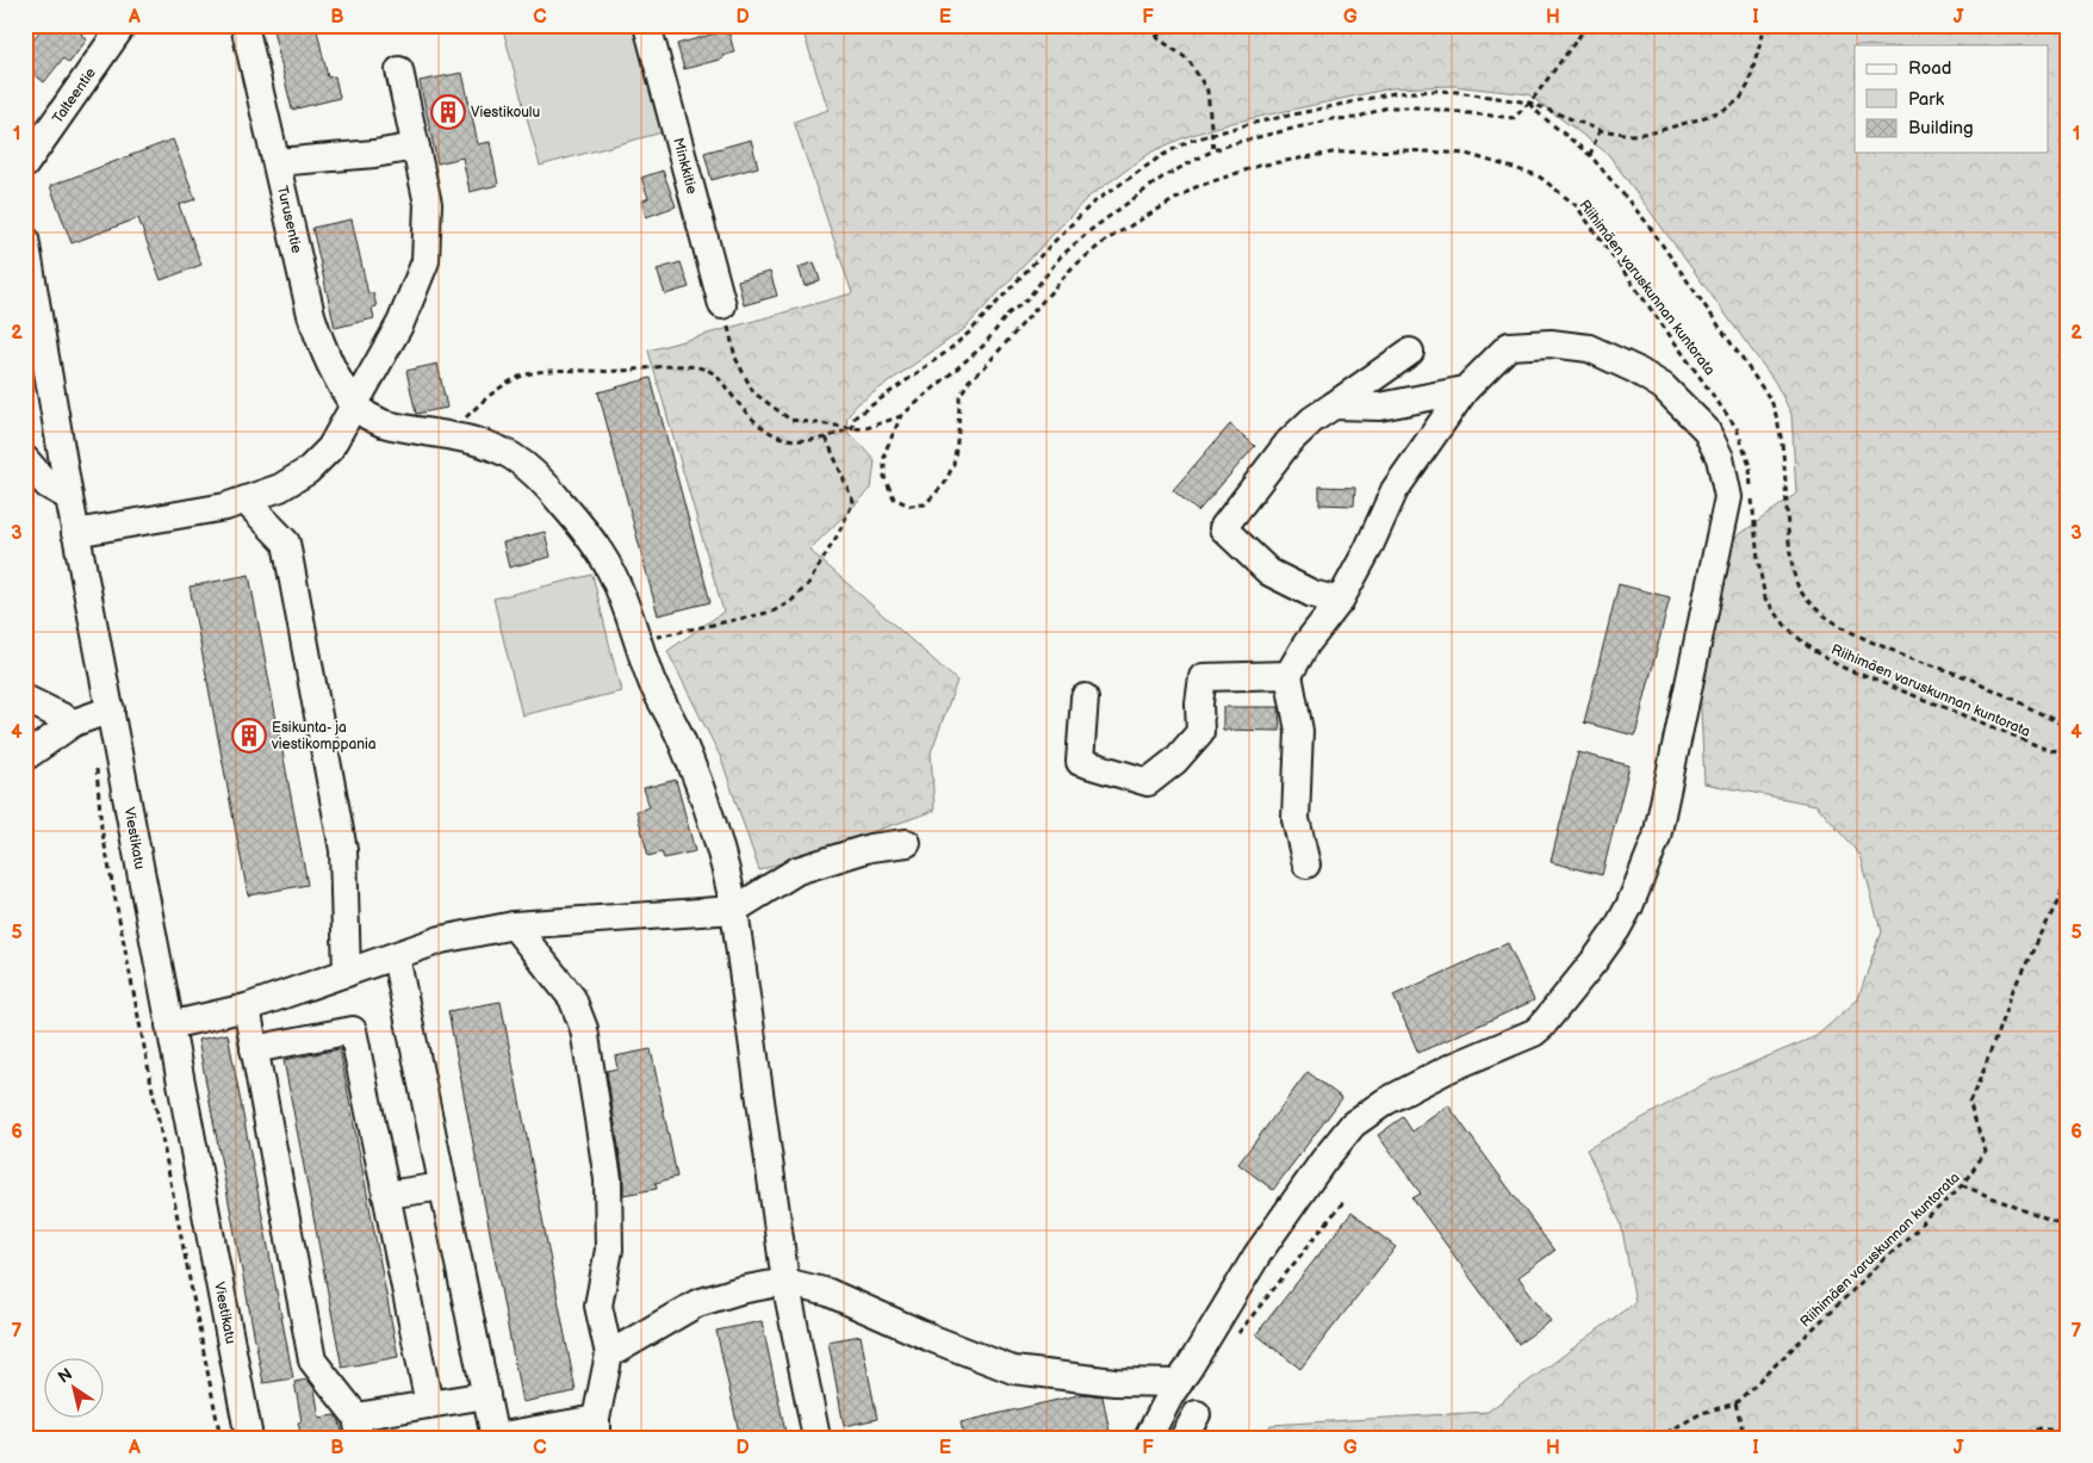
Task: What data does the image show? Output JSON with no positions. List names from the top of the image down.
{
  "streets": {
    "street": [
      "Talteentie",
      "Minkkitie",
      "Turusentie",
      "Viestikatu"
    ],
    "path": ["Riihimäen varuskunnan kuntorata"]
  },
  "places": {
    "building": ["Viestikoulu", "Esikunta- ja viestikomppania"]
  },
  "legend": ["Road", "Park", "Building"],
  "north": "top left",
  "grid": {
    "columns": [
      "A",
      "B",
      "C",
      "D",
      "E",
      "F",
      "G",
      "H",
      "I",
      "J"
    ],
    "rows": [
      "1",
      "2",
      "3",
      "4",
      "5",
      "6",
      "7"
    ]
  }
}
